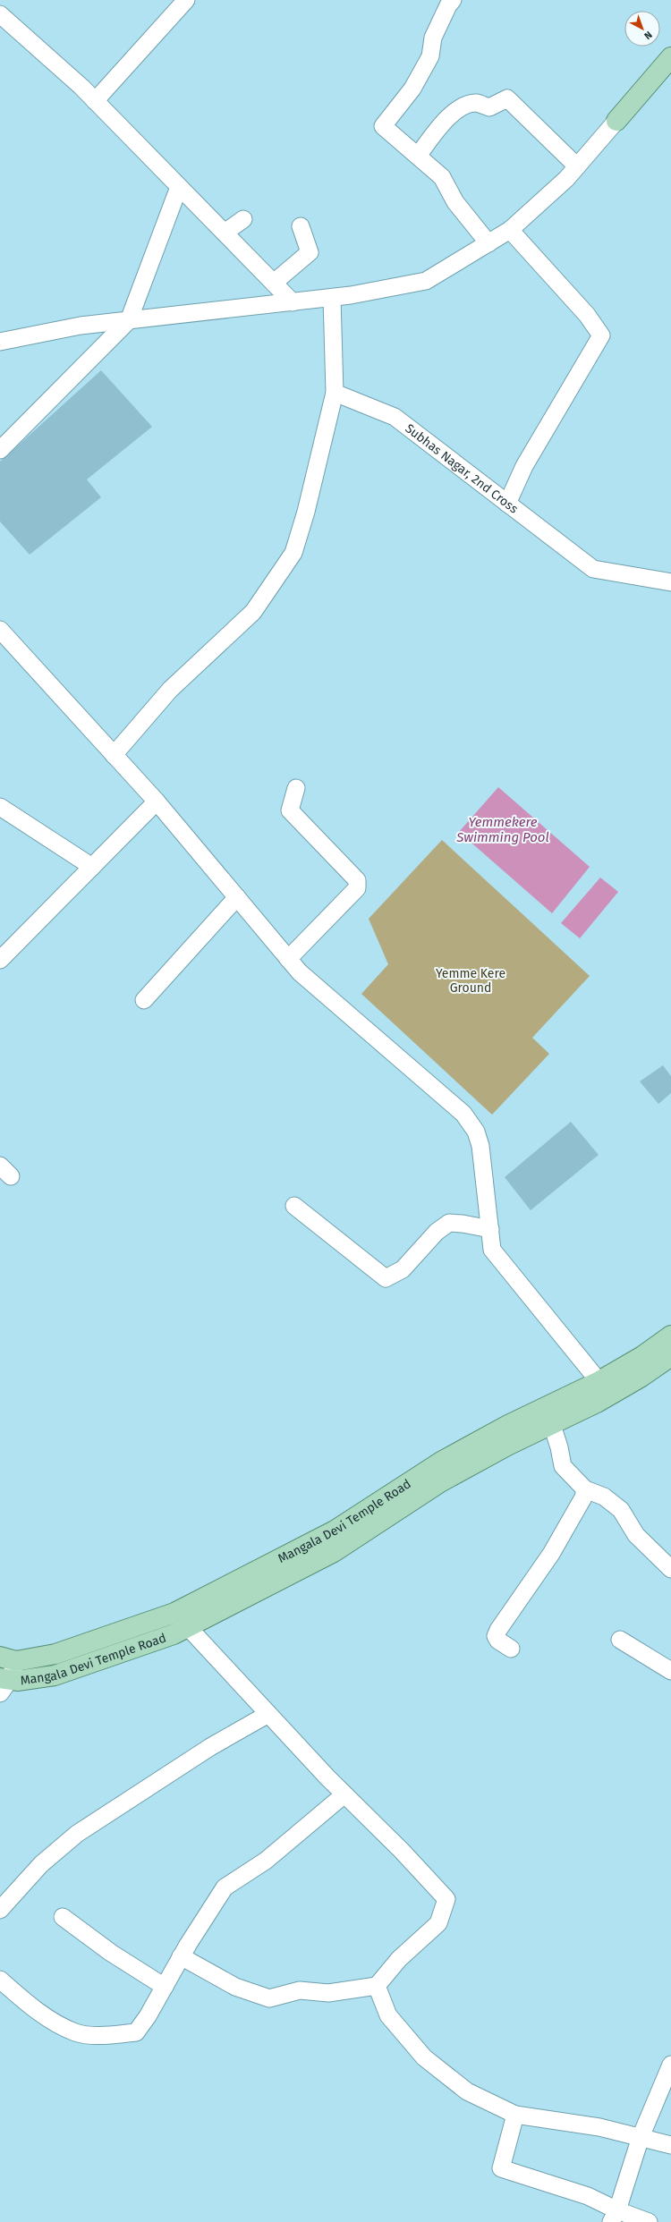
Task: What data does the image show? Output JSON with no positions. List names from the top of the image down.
{
  "streets": {
    "main road": ["Mangala Devi Temple Road"],
    "street": ["Subhas Nagar, 2nd Cross"]
  },
  "water": ["Yemmekere Swimming Pool"],
  "parks": ["Yemme Kere Ground"],
  "north": "bottom right"
}
